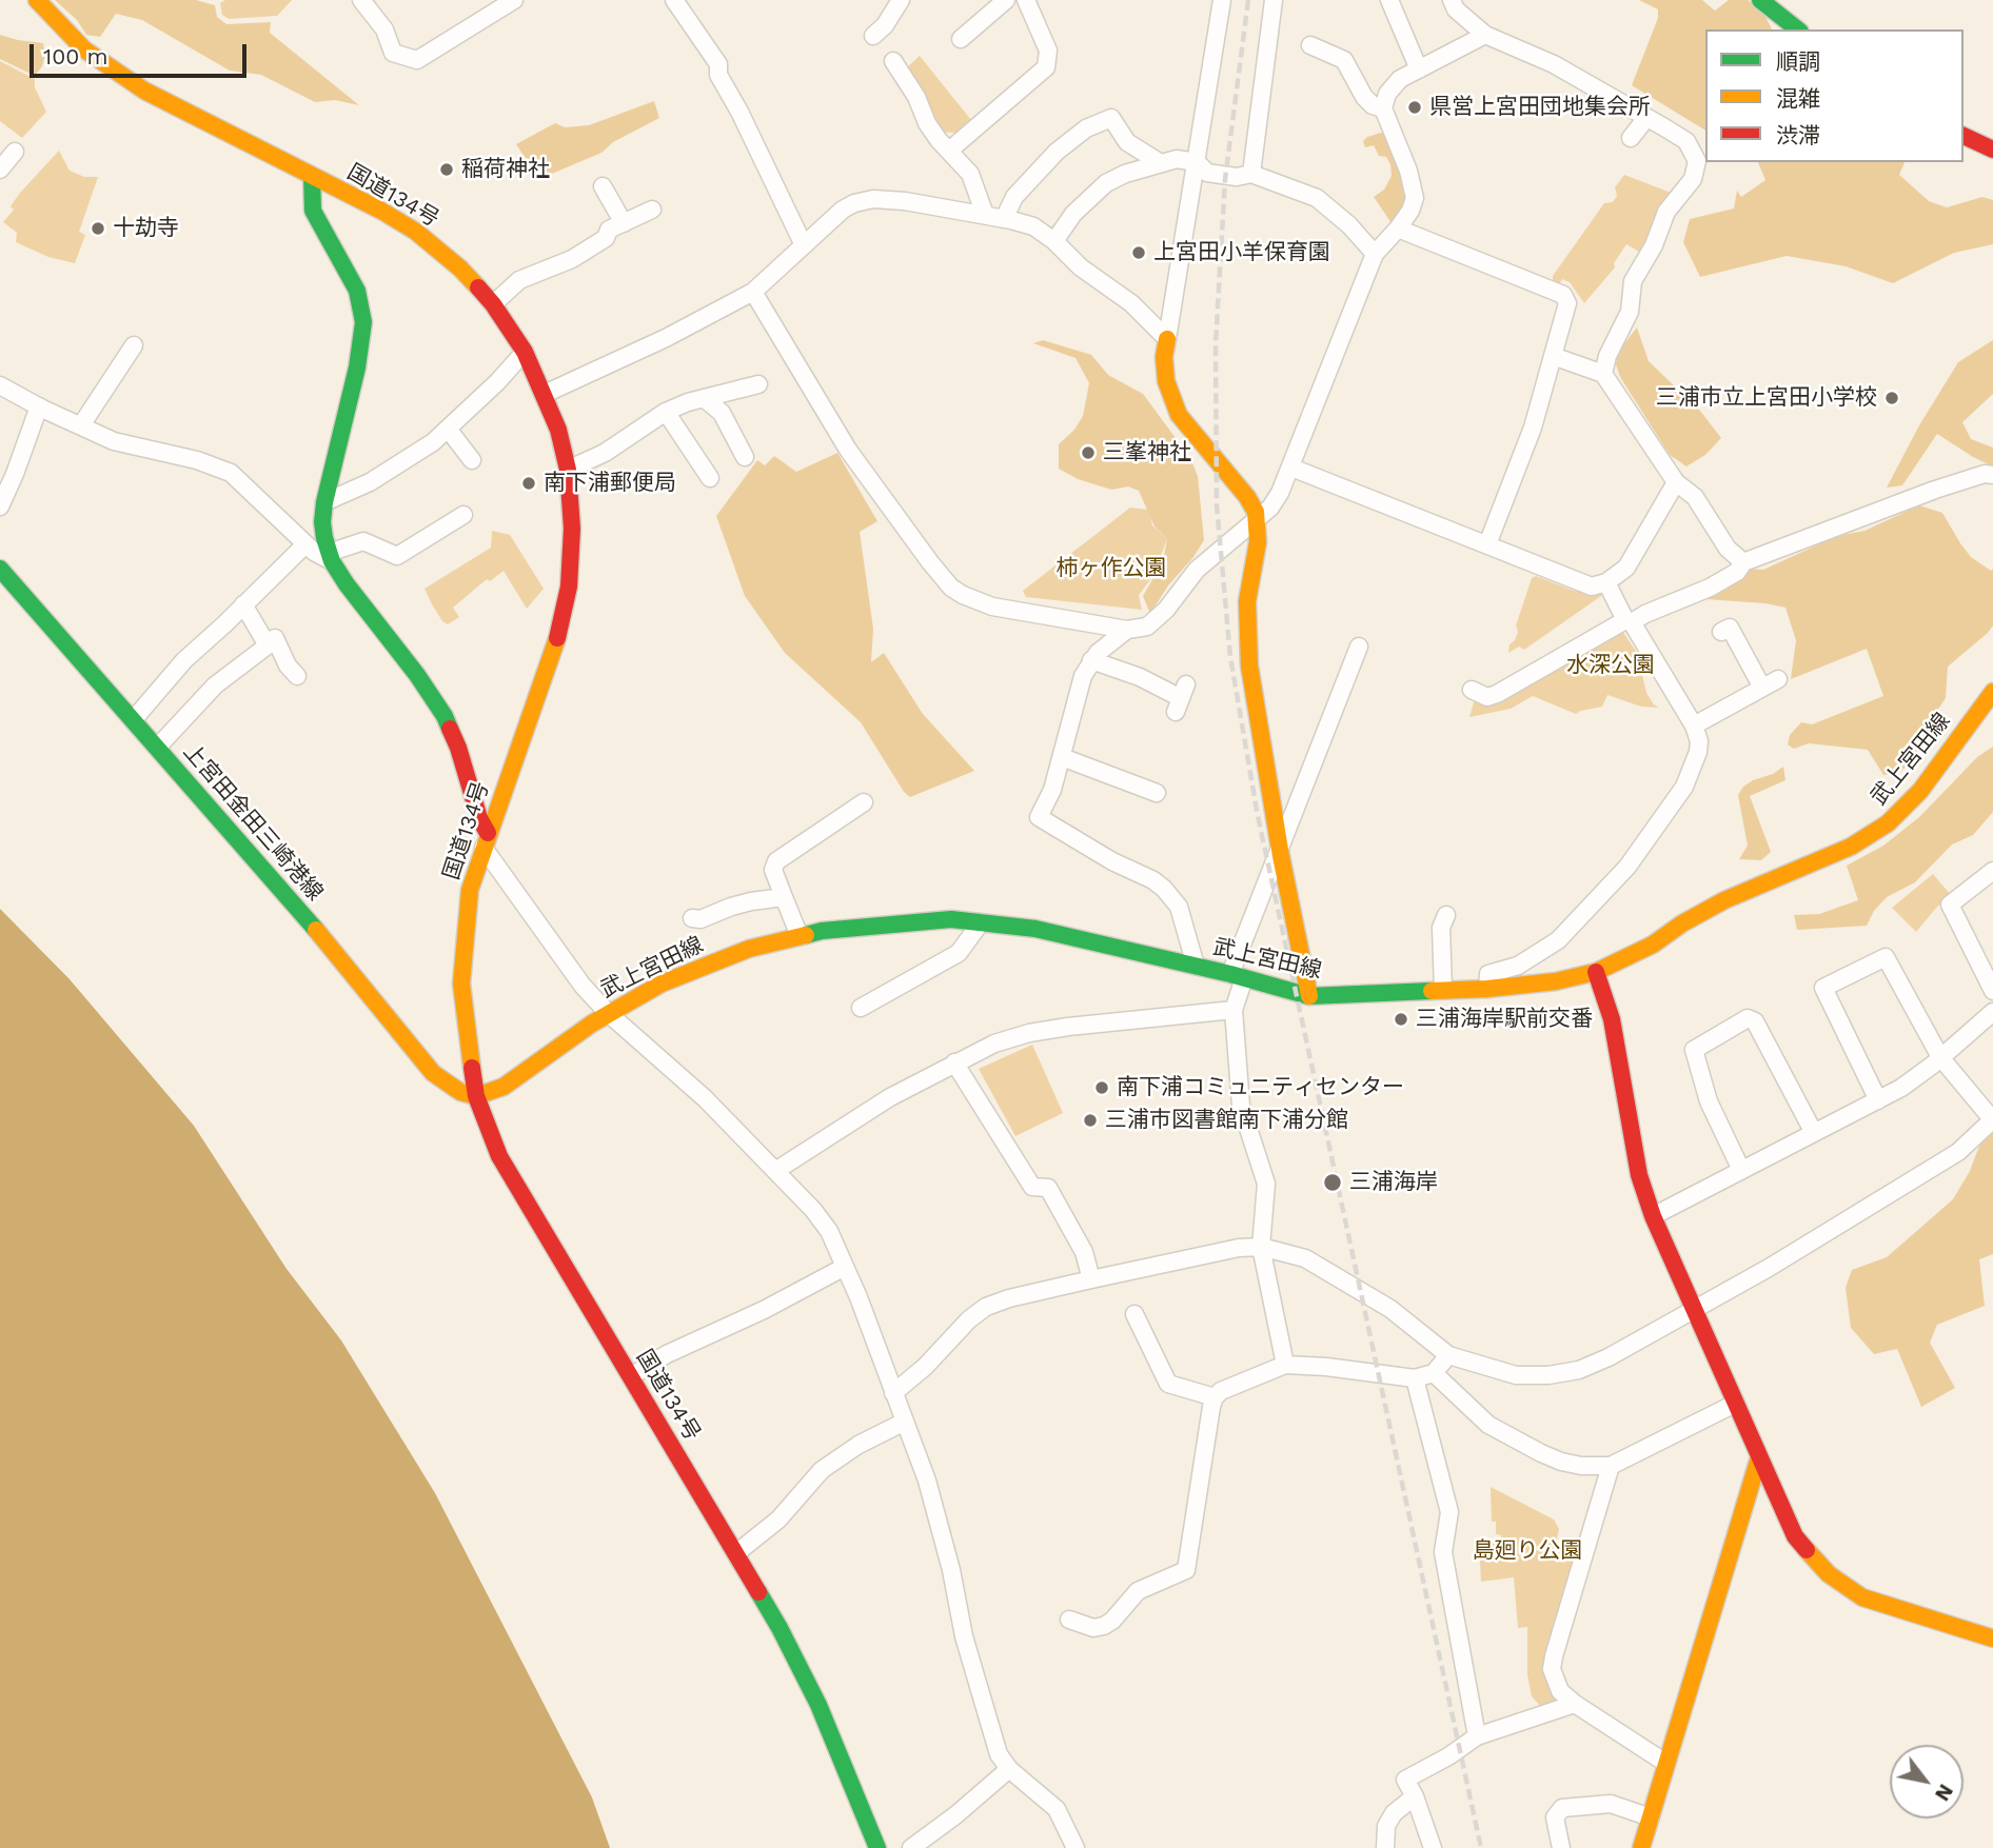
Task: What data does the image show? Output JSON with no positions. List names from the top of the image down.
{
  "streets": {
    "main road": ["国道134号", "武上宮田線", "上宮田金田三崎港線"]
  },
  "crossings": [
    ["国道134号", "武上宮田線"],
    ["国道134号", "上宮田金田三崎港線"],
    ["武上宮田線", "上宮田金田三崎港線"]
  ],
  "parks": ["柿ヶ作公園", "水深公園", "島廻り公園"],
  "places": [
    "県営上宮田団地集会所",
    "稲荷神社",
    "十劫寺",
    "上宮田小羊保育園",
    "三浦市立上宮田小学校",
    "三峯神社",
    "南下浦郵便局",
    "三浦海岸駅前交番",
    "南下浦コミュニティセンター",
    "三浦市図書館南下浦分館",
    "三浦海岸"
  ],
  "legend": ["順調", "混雑", "渋滞"],
  "scale_bar": "100 m",
  "north": "bottom right"
}
